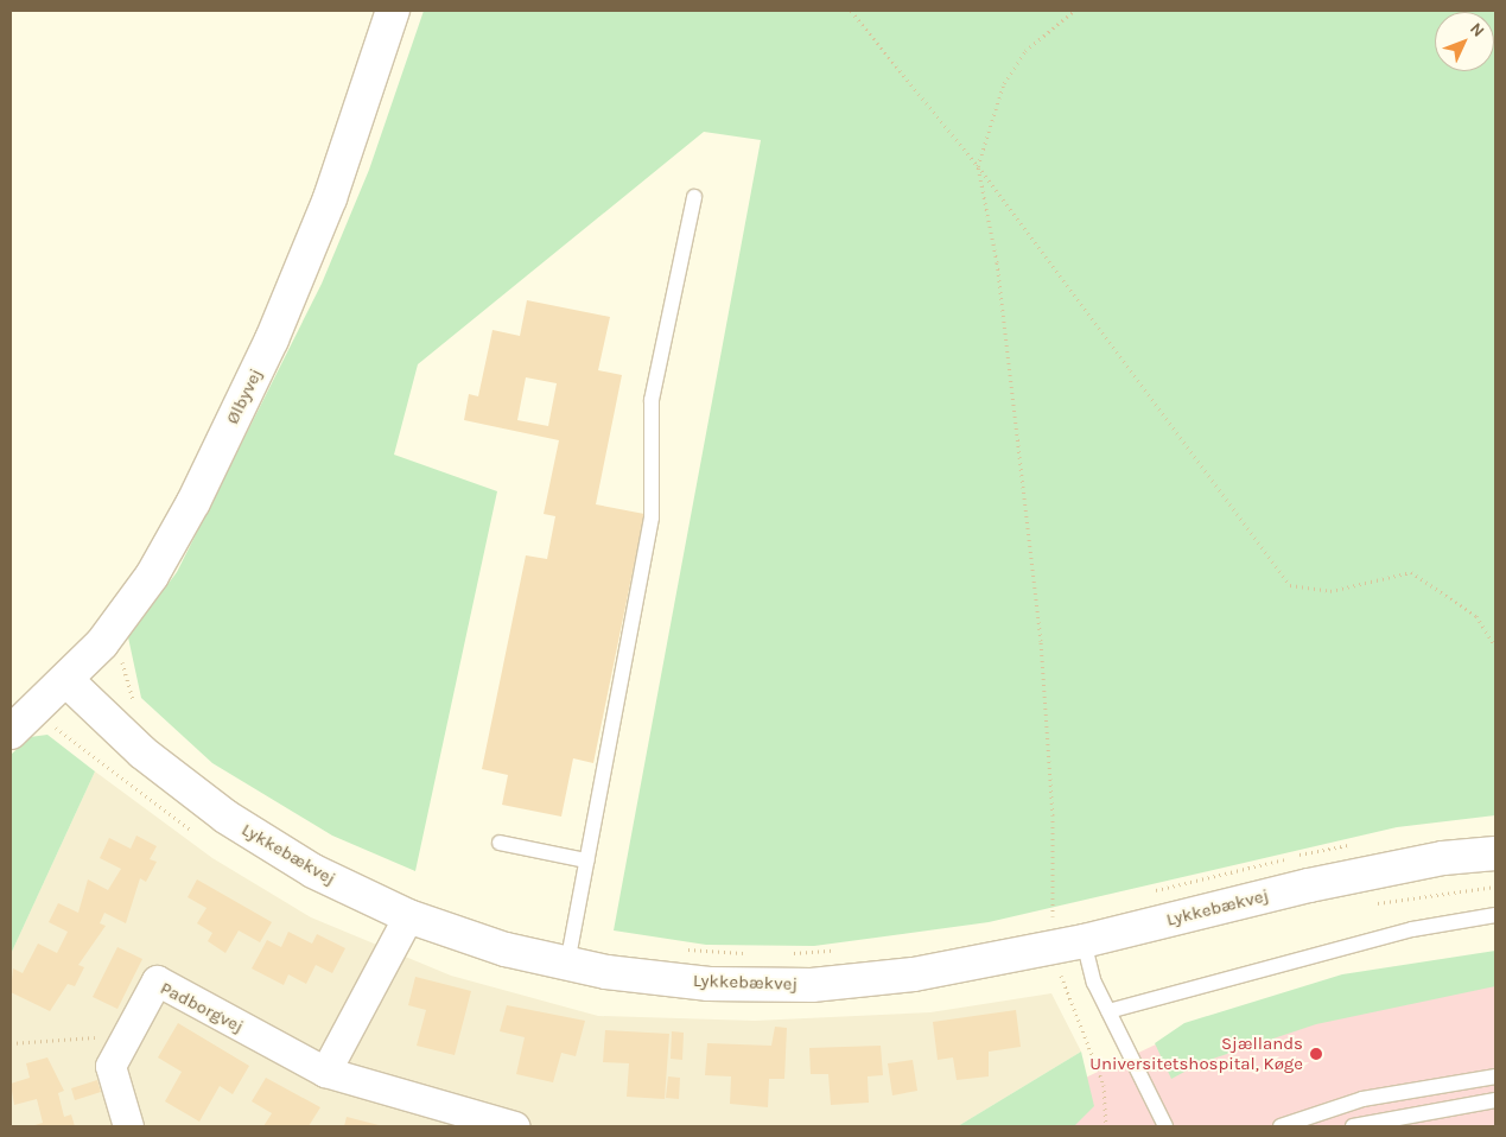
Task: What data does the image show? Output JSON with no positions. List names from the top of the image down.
{
  "streets": {
    "street": ["Ølbyvej", "Lykkebækvej", "Padborgvej"]
  },
  "crossings": [
    ["Ølbyvej", "Lykkebækvej"]
  ],
  "places": ["Sjællands Universitetshospital, Køge"],
  "north": "top right"
}
